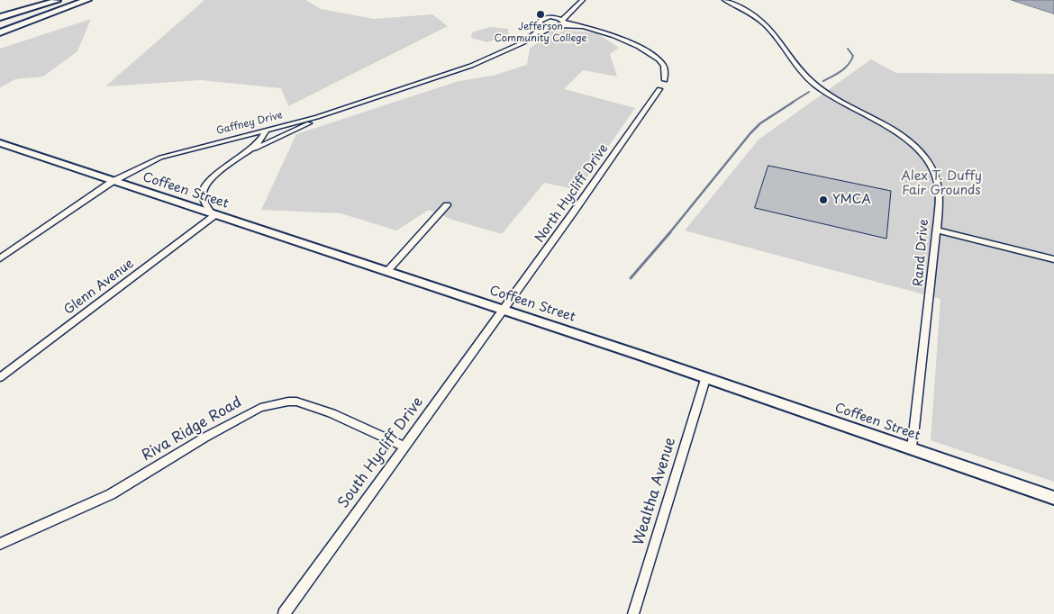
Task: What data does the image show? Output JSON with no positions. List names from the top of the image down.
{
  "streets": {
    "main road": ["Coffeen Street"],
    "street": [
      "Gaffney Drive",
      "North Hycliff Drive",
      "Rand Drive",
      "Glenn Avenue",
      "Riva Ridge Road",
      "South Hycliff Drive",
      "Wealtha Avenue"
    ]
  },
  "crossings": [
    ["Gaffney Drive", "Coffeen Street"],
    ["Coffeen Street", "North Hycliff Drive"],
    ["Coffeen Street", "Rand Drive"],
    ["Coffeen Street", "Glenn Avenue"],
    ["Coffeen Street", "South Hycliff Drive"],
    ["Coffeen Street", "Wealtha Avenue"],
    ["North Hycliff Drive", "South Hycliff Drive"],
    ["Riva Ridge Road", "South Hycliff Drive"]
  ],
  "parks": ["Alex T. Duffy Fair Grounds"],
  "places": ["Jefferson Community College", "YMCA"]
}
